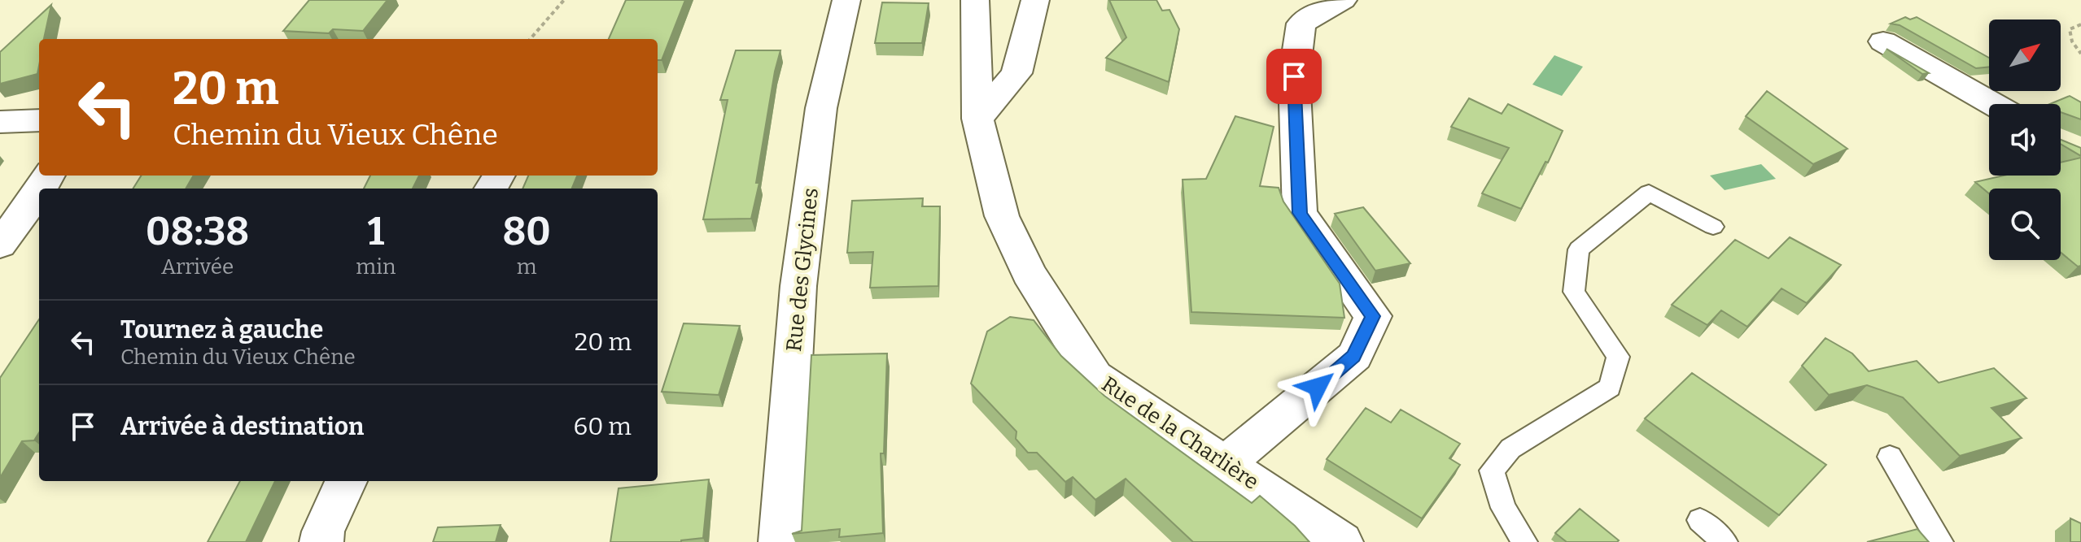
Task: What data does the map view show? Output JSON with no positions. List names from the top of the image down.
{
  "streets": {
    "street": ["Rue des Glycines", "Rue de la Charlière"]
  },
  "north": "top right",
  "page": {
    "turn": ["20 m", "Chemin du Vieux Chêne"],
    "eta": [
      "08:38",
      "Arrivée",
      "1",
      "min",
      "80",
      "m"
    ],
    "list": [
      {
        "name": "Tournez à gauche",
        "note": "Chemin du Vieux Chêne",
        "value": "20 m"
      },
      {
        "name": "Arrivée à destination",
        "value": "60 m"
      }
    ]
  }
}
